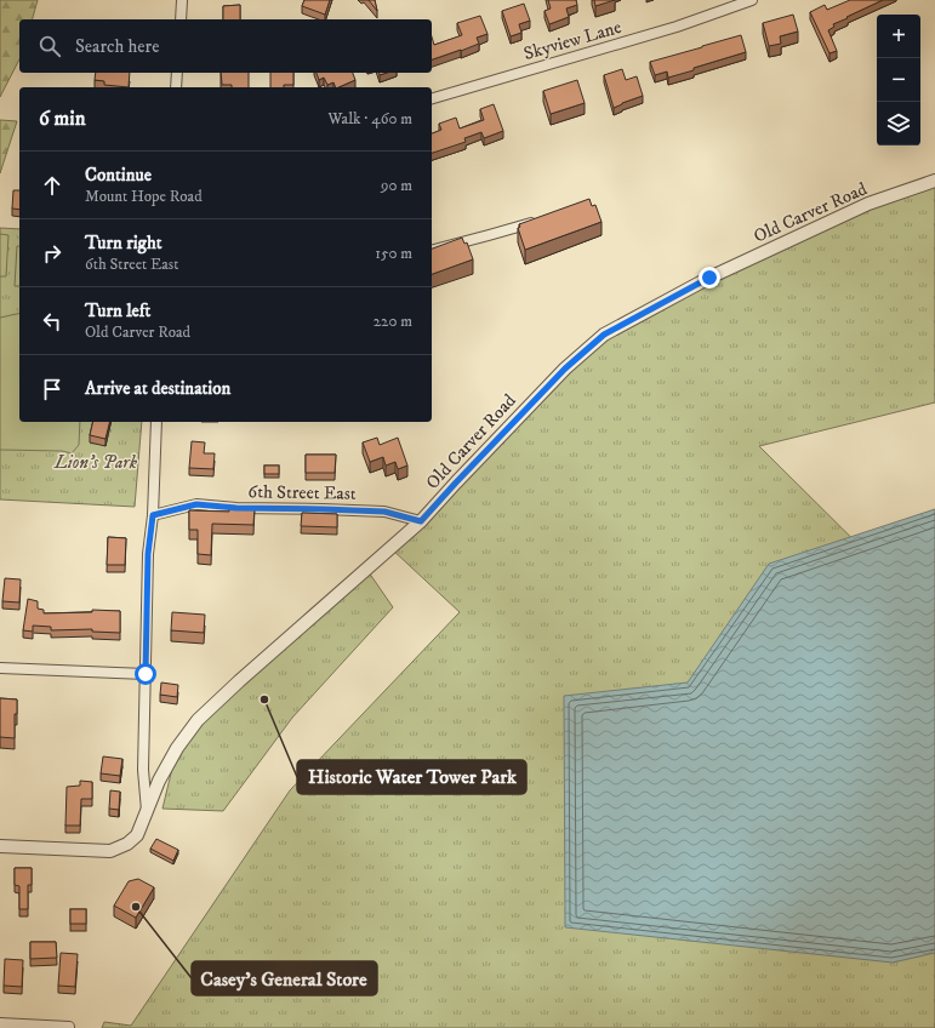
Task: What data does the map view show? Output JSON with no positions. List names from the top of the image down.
{
  "streets": {
    "street": ["Skyview Lane", "Old Carver Road", "6th Street East"]
  },
  "crossings": [
    ["Old Carver Road", "6th Street East"]
  ],
  "parks": ["Lion's Park"],
  "places": ["Historic Water Tower Park", "Casey's General Store"],
  "page": {
    "map_buttons": ["+", "−"],
    "search": "Search here",
    "heading": ["6 min", "Walk · 460 m"],
    "list": [
      ["Continue", "Mount Hope Road", "90 m"],
      ["Turn right", "6th Street East", "150 m"],
      ["Turn left", "Old Carver Road", "220 m"],
      "Arrive at destination"
    ]
  }
}
